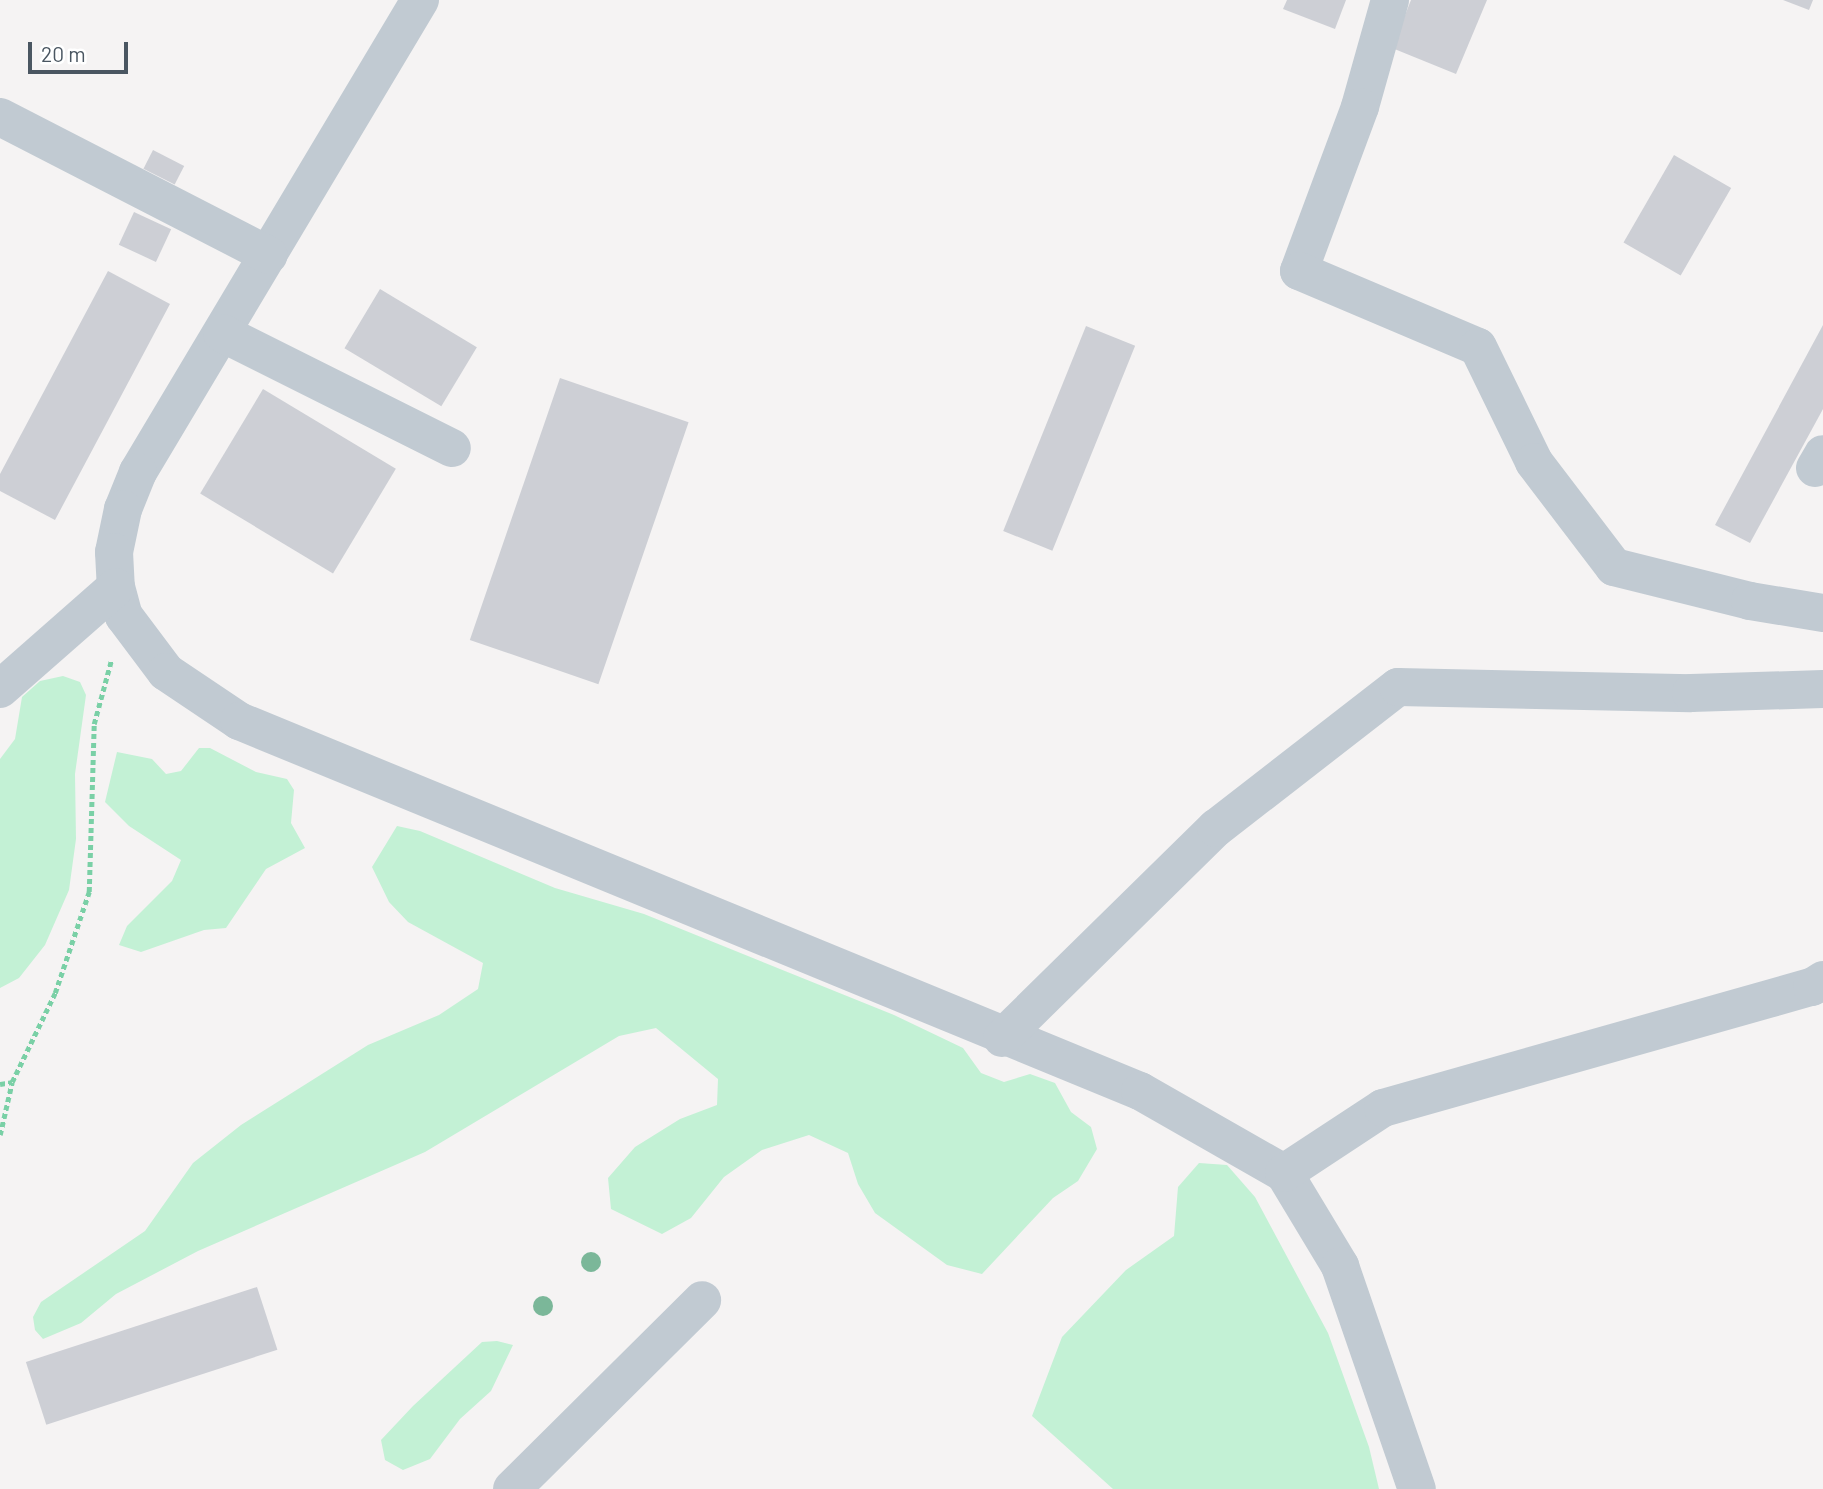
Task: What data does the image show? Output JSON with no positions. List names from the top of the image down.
{
  "scale_bar": "20 m"
}
